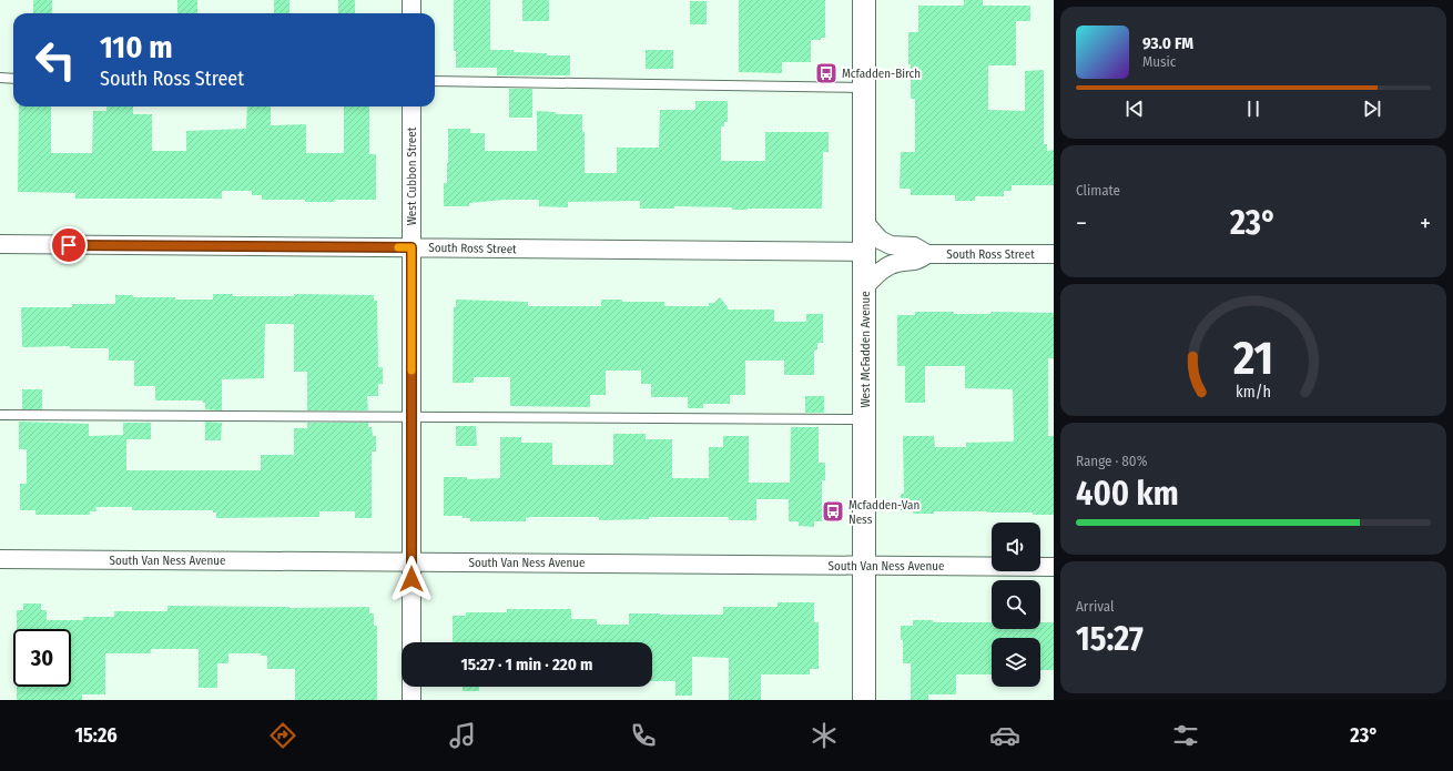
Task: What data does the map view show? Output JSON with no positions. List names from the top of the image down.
{
  "streets": {
    "street": [
      "West Cubbon Street",
      "South Ross Street",
      "West McFadden Avenue",
      "South Van Ness Avenue"
    ]
  },
  "crossings": [
    ["West Cubbon Street", "South Ross Street"],
    ["West Cubbon Street", "South Van Ness Avenue"],
    ["South Ross Street", "West McFadden Avenue"],
    ["West McFadden Avenue", "South Van Ness Avenue"]
  ],
  "places": {
    "bus stop": ["Mcfadden-Birch", "Mcfadden-Van Ness"]
  },
  "page": {
    "turn": ["110 m", "South Ross Street"],
    "song": ["93.0 FM", "Music"],
    "tile": [
      "Climate",
      ["Range · 80%", "400 km"],
      ["Arrival", "15:27"]
    ],
    "heat": ["−", "23°", "+"],
    "limit": "30",
    "trip": "15:27 · 1 min · 220 m",
    "tabs": ["15:26", "23°"],
    "gauge": ["21", "km/h"]
  }
}
